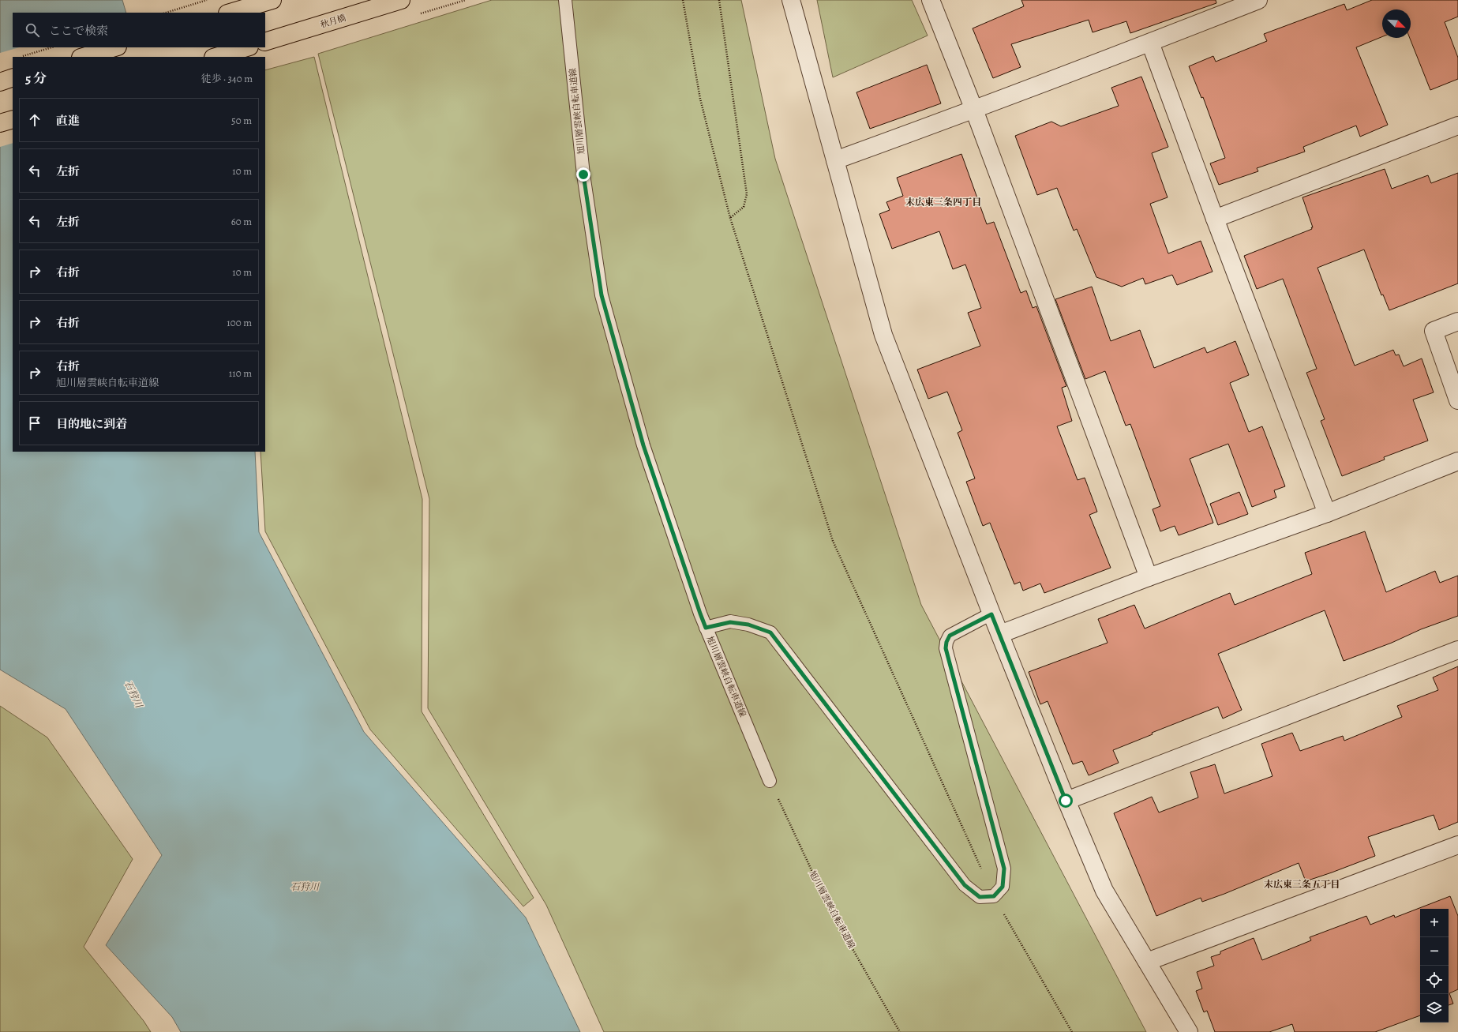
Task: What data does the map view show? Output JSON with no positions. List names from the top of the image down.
{
  "streets": {
    "main road": ["秋月橋"],
    "lane": ["旭川層雲峡自転車道線"]
  },
  "districts": ["末広東三条四丁目", "末広東三条五丁目"],
  "water": ["石狩川"],
  "north": "bottom right",
  "page": {
    "search": "ここで検索",
    "heading": ["5 分", "徒歩 · 340 m"],
    "list": [
      ["直進", "50 m"],
      ["左折", "10 m"],
      ["左折", "60 m"],
      ["右折", "10 m"],
      ["右折", "100 m"],
      ["右折", "旭川層雲峡自転車道線", "110 m"],
      "目的地に到着"
    ],
    "map_buttons": ["+", "−"]
  }
}
